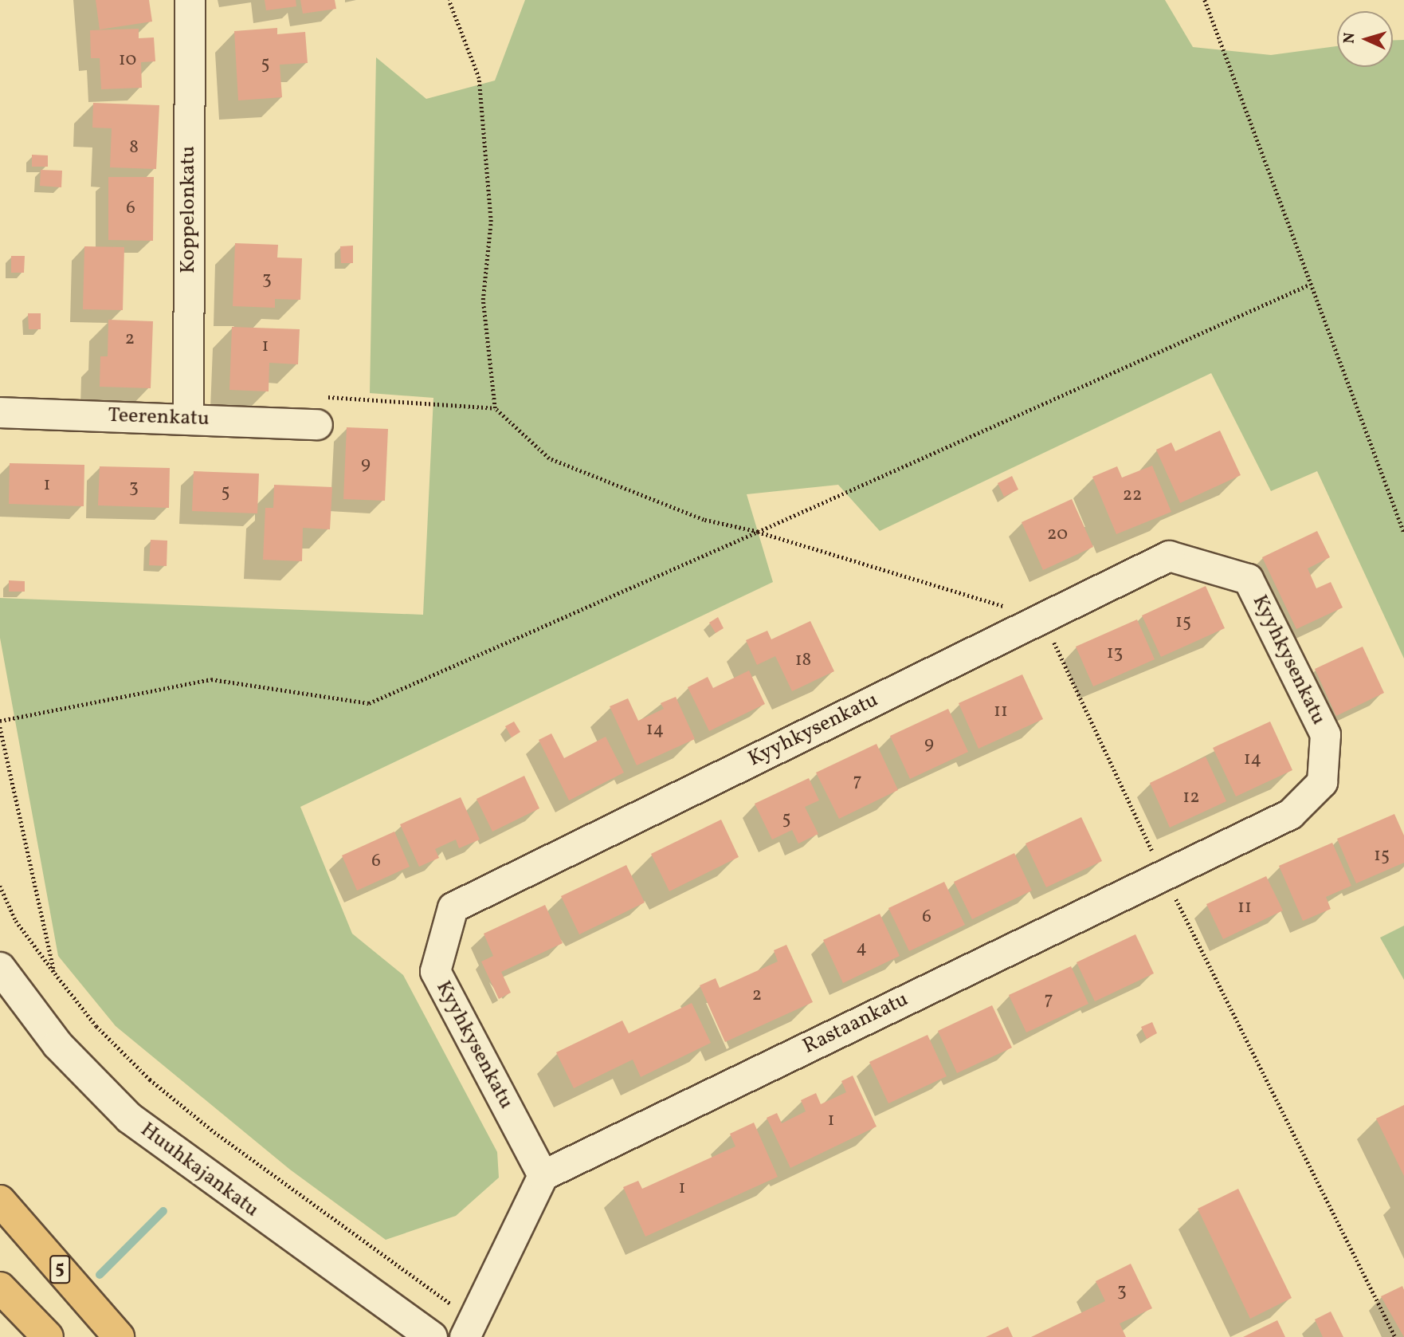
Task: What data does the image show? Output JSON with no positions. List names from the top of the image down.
{
  "streets": {
    "highway": ["5"],
    "street": [
      "Koppelonkatu",
      "Teerenkatu",
      "Kyyhkysenkatu",
      "Rastaankatu",
      "Huuhkajankatu"
    ]
  },
  "crossings": [
    ["Koppelonkatu", "Teerenkatu"],
    ["Kyyhkysenkatu", "Rastaankatu"]
  ],
  "house_numbers": [
    "10",
    "5",
    "8",
    "6",
    "3",
    "2",
    "1",
    "9",
    "1",
    "3",
    "5",
    "22",
    "20",
    "15",
    "13",
    "18",
    "11",
    "14",
    "9",
    "14",
    "7",
    "12",
    "5",
    "15",
    "6",
    "11",
    "6",
    "4",
    "2",
    "7",
    "1",
    "1",
    "3"
  ],
  "north": "left"
}
